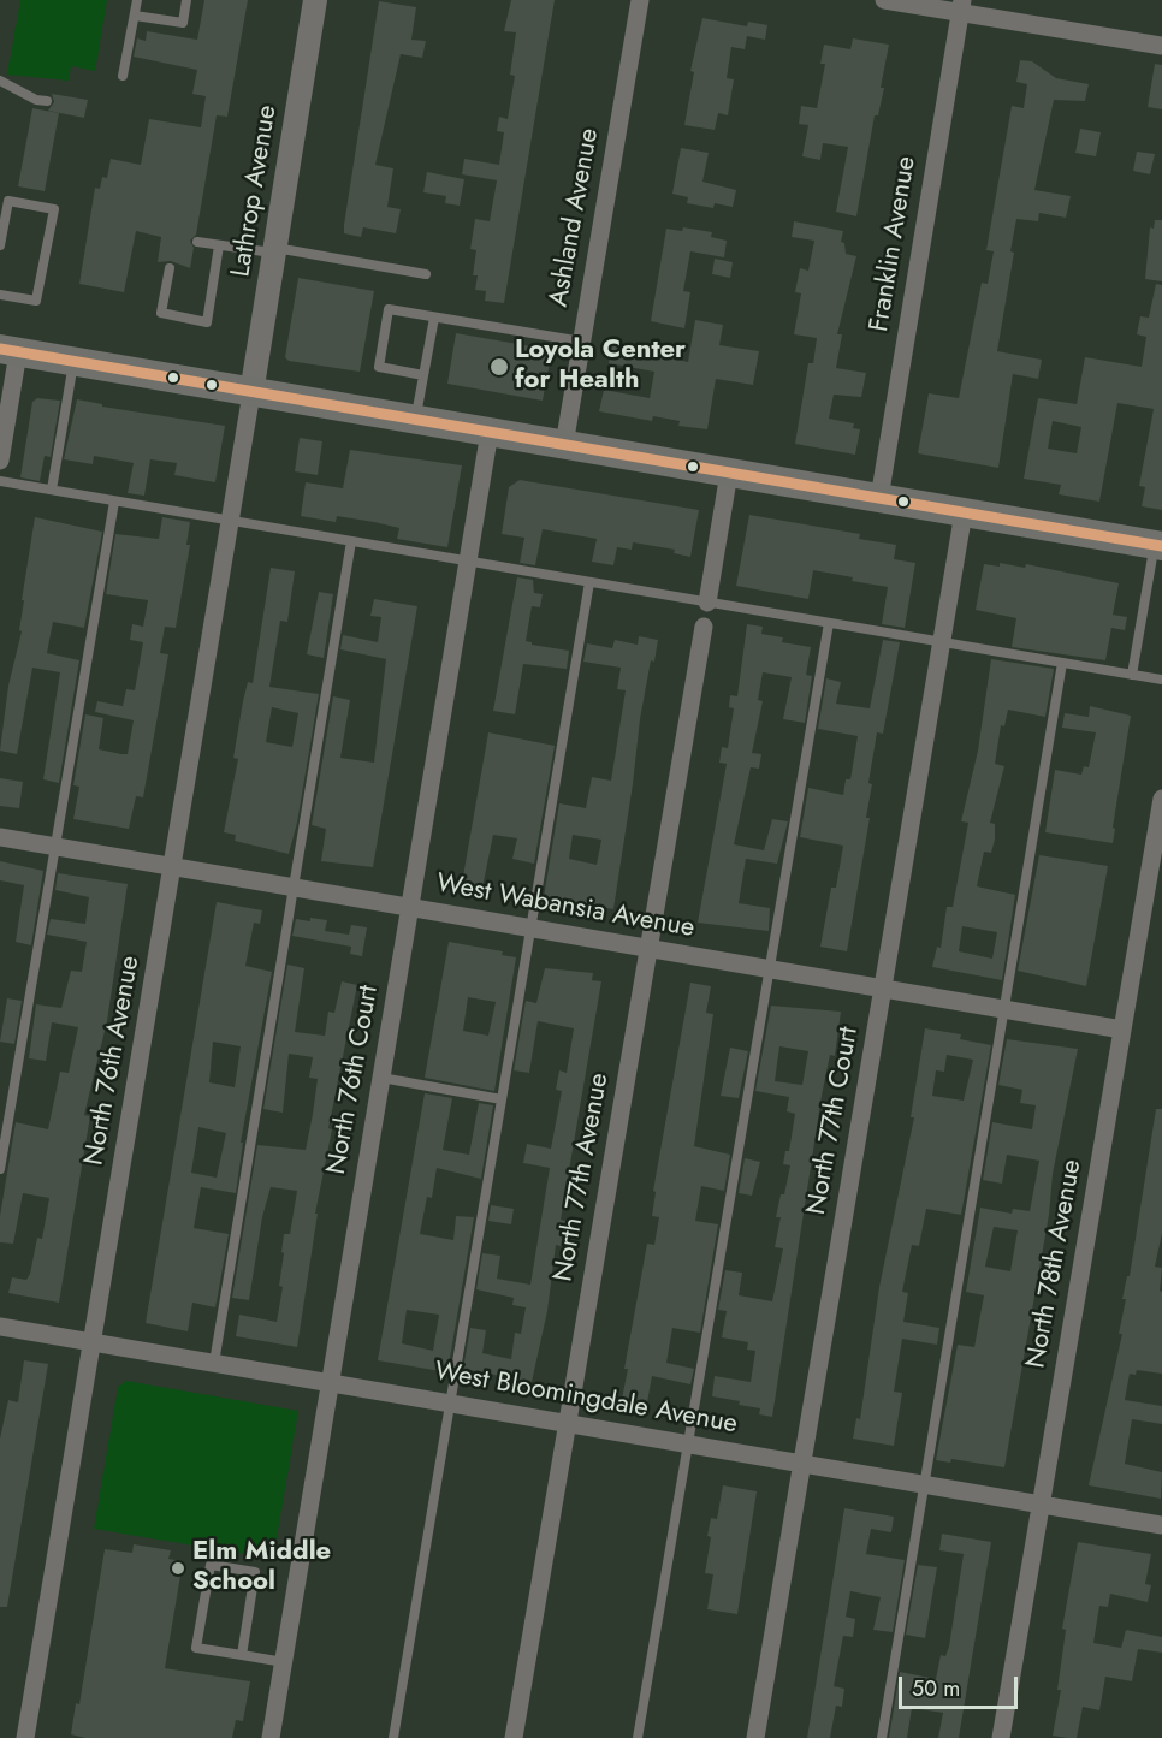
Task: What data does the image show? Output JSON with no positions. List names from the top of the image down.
{
  "streets": {
    "street": [
      "Lathrop Avenue",
      "Ashland Avenue",
      "Franklin Avenue",
      "West Wabansia Avenue",
      "North 76th Avenue",
      "North 76th Court",
      "North 77th Court",
      "North 77th Avenue",
      "North 78th Avenue",
      "West Bloomingdale Avenue"
    ]
  },
  "crossings": [
    ["Lathrop Avenue", "North 76th Avenue"],
    ["West Wabansia Avenue", "North 76th Avenue"],
    ["West Wabansia Avenue", "North 76th Court"],
    ["West Wabansia Avenue", "North 77th Court"],
    ["West Wabansia Avenue", "North 77th Avenue"],
    ["West Wabansia Avenue", "North 78th Avenue"],
    ["North 76th Avenue", "West Bloomingdale Avenue"],
    ["North 76th Court", "West Bloomingdale Avenue"],
    ["North 77th Court", "West Bloomingdale Avenue"],
    ["North 77th Avenue", "West Bloomingdale Avenue"],
    ["North 78th Avenue", "West Bloomingdale Avenue"]
  ],
  "places": ["Loyola Center for Health", "Elm Middle School"],
  "scale_bar": "50 m"
}
